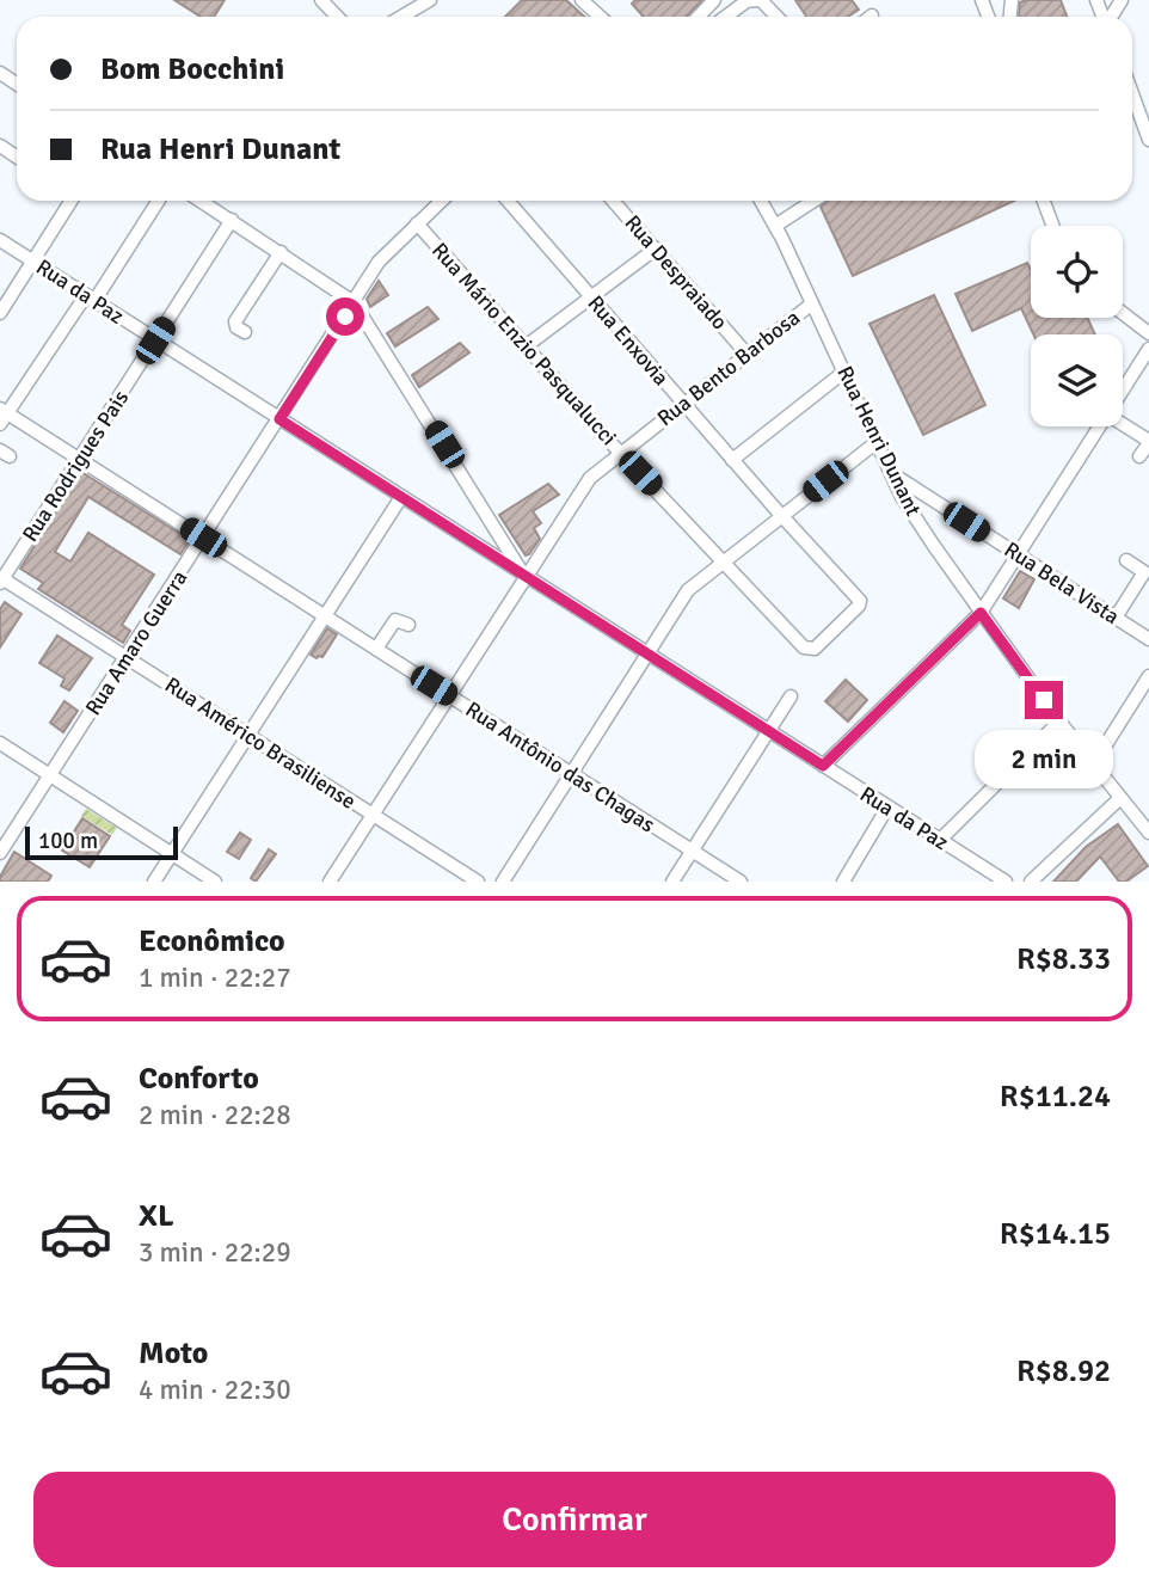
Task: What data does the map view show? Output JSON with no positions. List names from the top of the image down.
{
  "streets": {
    "street": [
      "Rua Despraiado",
      "Rua da Paz",
      "Rua Enxovia",
      "Rua Mário Enzio Pasqualucci",
      "Rua Bento Barbosa",
      "Rua Henri Dunant",
      "Rua Rodrigues Pais",
      "Rua Bela Vista",
      "Rua Amaro Guerra",
      "Rua Américo Brasiliense",
      "Rua Antônio das Chagas"
    ]
  },
  "crossings": [
    ["Rua Despraiado", "Rua Bento Barbosa"],
    ["Rua da Paz", "Rua Bento Barbosa"],
    ["Rua da Paz", "Rua Rodrigues Pais"],
    ["Rua da Paz", "Rua Amaro Guerra"],
    ["Rua Enxovia", "Rua Mário Enzio Pasqualucci"],
    ["Rua Enxovia", "Rua Bento Barbosa"],
    ["Rua Mário Enzio Pasqualucci", "Rua Bento Barbosa"],
    ["Rua Mário Enzio Pasqualucci", "Rua Amaro Guerra"],
    ["Rua Bento Barbosa", "Rua Henri Dunant"],
    ["Rua Bento Barbosa", "Rua Américo Brasiliense"],
    ["Rua Bento Barbosa", "Rua Antônio das Chagas"],
    ["Rua Henri Dunant", "Rua Bela Vista"],
    ["Rua Rodrigues Pais", "Rua Américo Brasiliense"],
    ["Rua Rodrigues Pais", "Rua Antônio das Chagas"],
    ["Rua Amaro Guerra", "Rua Américo Brasiliense"],
    ["Rua Amaro Guerra", "Rua Antônio das Chagas"]
  ],
  "scale_bar": "100 m",
  "page": {
    "banner": ["Bom Bocchini", "Rua Henri Dunant"],
    "bubble": "2 min",
    "scale": "100 m",
    "list": [
      {
        "name": "Econômico",
        "note": "1 min · 22:27",
        "value": "R$8.33"
      },
      {
        "name": "Conforto",
        "note": "2 min · 22:28",
        "value": "R$11.24"
      },
      {
        "name": "XL",
        "note": "3 min · 22:29",
        "value": "R$14.15"
      },
      {
        "name": "Moto",
        "note": "4 min · 22:30",
        "value": "R$8.92"
      }
    ],
    "buttons": "Confirmar"
  }
}
